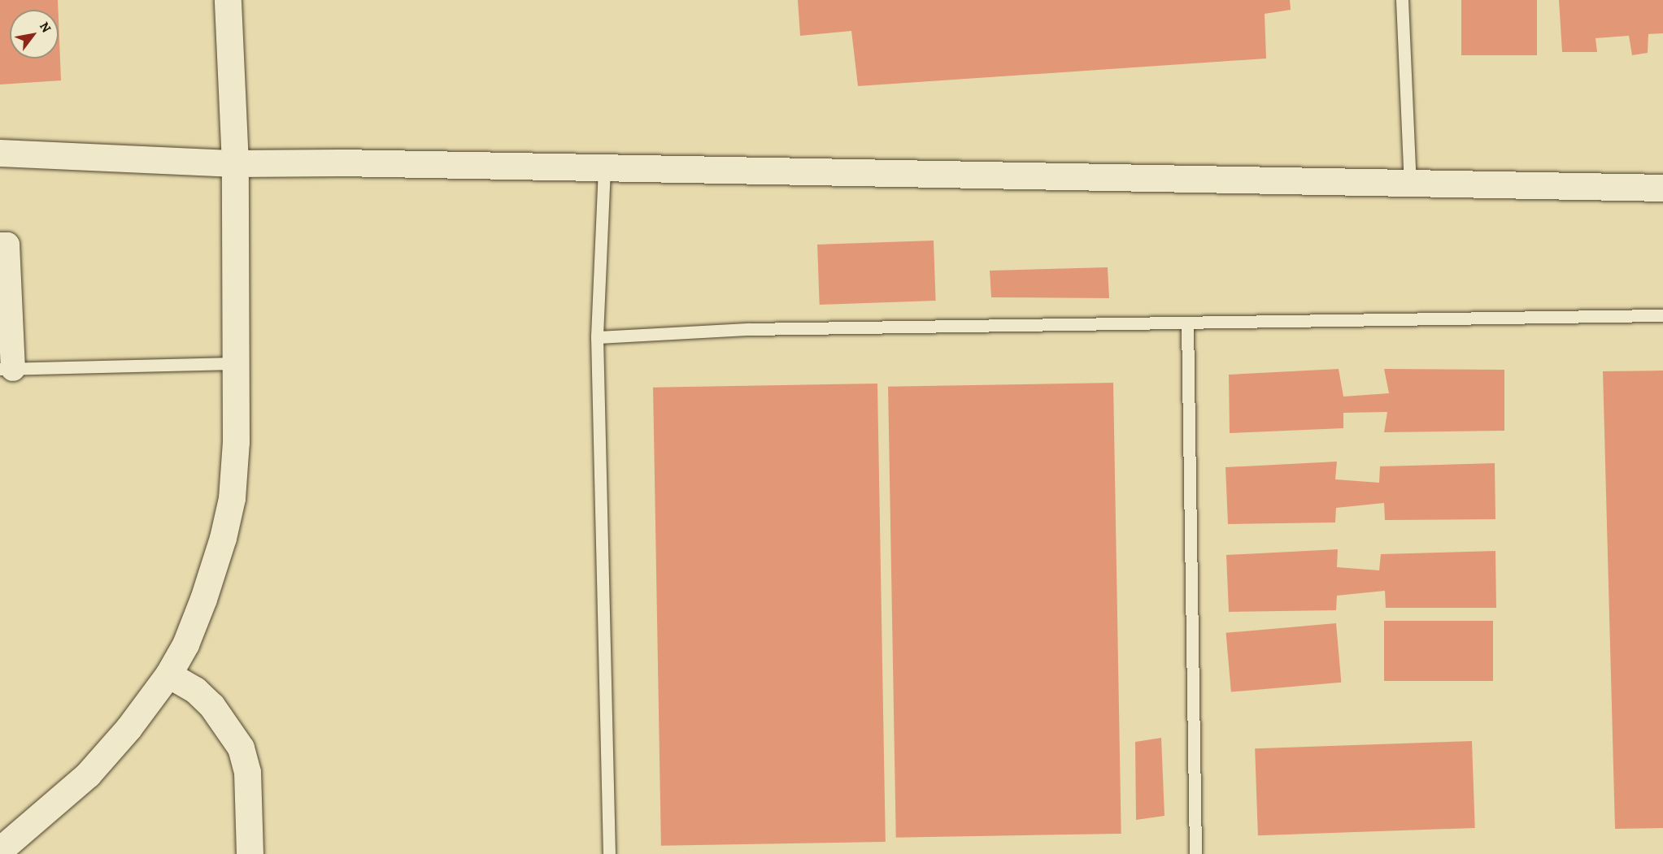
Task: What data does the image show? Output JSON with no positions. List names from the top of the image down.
{
  "north": "top right"
}
